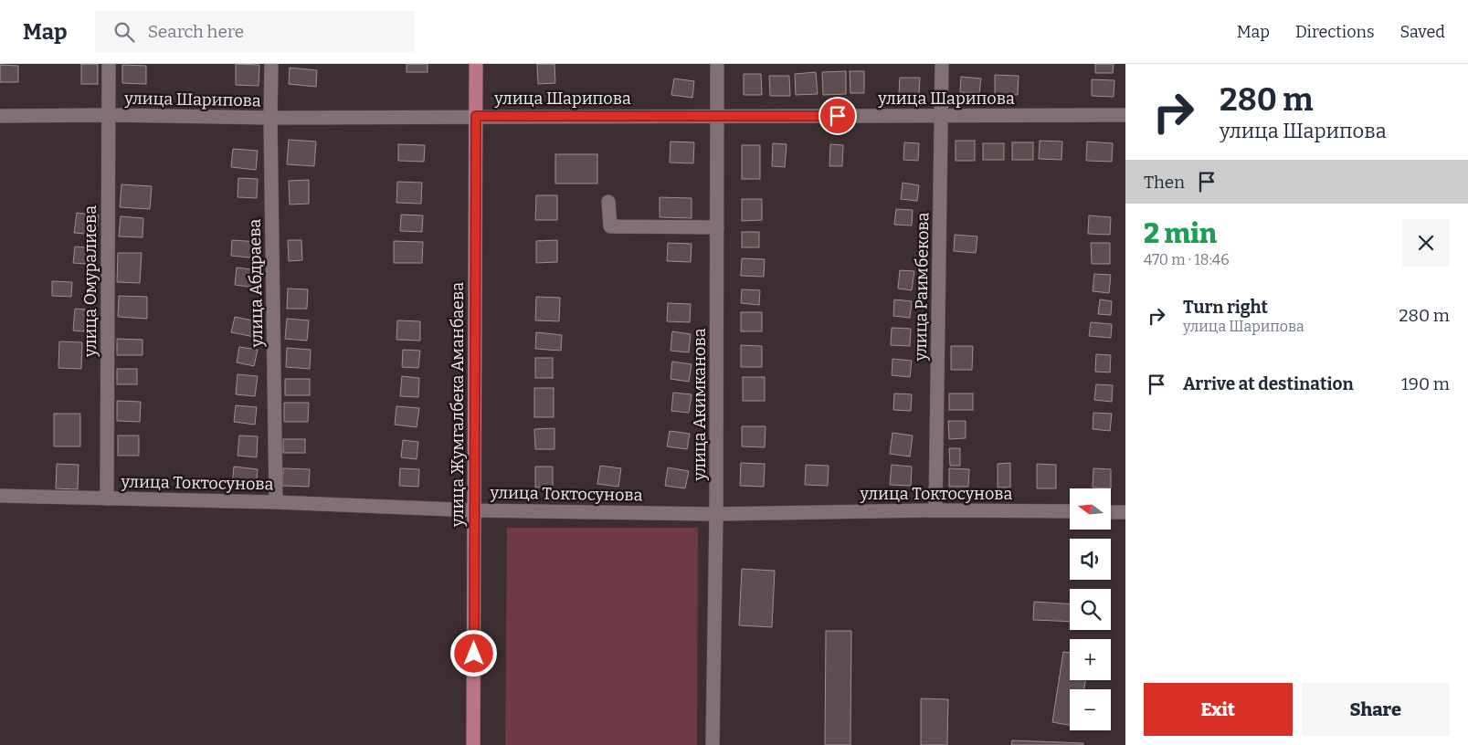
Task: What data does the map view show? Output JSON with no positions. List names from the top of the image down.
{
  "streets": {
    "main road": ["улица Жумгалбека Аманбаева"],
    "street": [
      "улица Шарипова",
      "улица Омуралиева",
      "улица Абдраева",
      "улица Раимбекова",
      "улица Акимканова",
      "улица Токтосунова"
    ]
  },
  "crossings": [
    ["улица Шарипова", "улица Омуралиева"],
    ["улица Шарипова", "улица Абдраева"],
    ["улица Шарипова", "улица Раимбекова"],
    ["улица Шарипова", "улица Жумгалбека Аманбаева"],
    ["улица Шарипова", "улица Акимканова"],
    ["улица Омуралиева", "улица Токтосунова"],
    ["улица Абдраева", "улица Токтосунова"],
    ["улица Раимбекова", "улица Токтосунова"],
    ["улица Жумгалбека Аманбаева", "улица Токтосунова"],
    ["улица Акимканова", "улица Токтосунова"]
  ],
  "north": "left",
  "page": {
    "header": "Map",
    "search": "Search here",
    "nav": ["Map", "Directions", "Saved"],
    "turn": ["280 m", "улица Шарипова"],
    "then": "Then",
    "heading": ["2 min", "470 m · 18:46"],
    "list": [
      {
        "name": "Turn right",
        "note": "улица Шарипова",
        "value": "280 m"
      },
      {
        "name": "Arrive at destination",
        "value": "190 m"
      }
    ],
    "map_buttons": ["+", "−"],
    "buttons": ["Exit", "Share"]
  }
}
